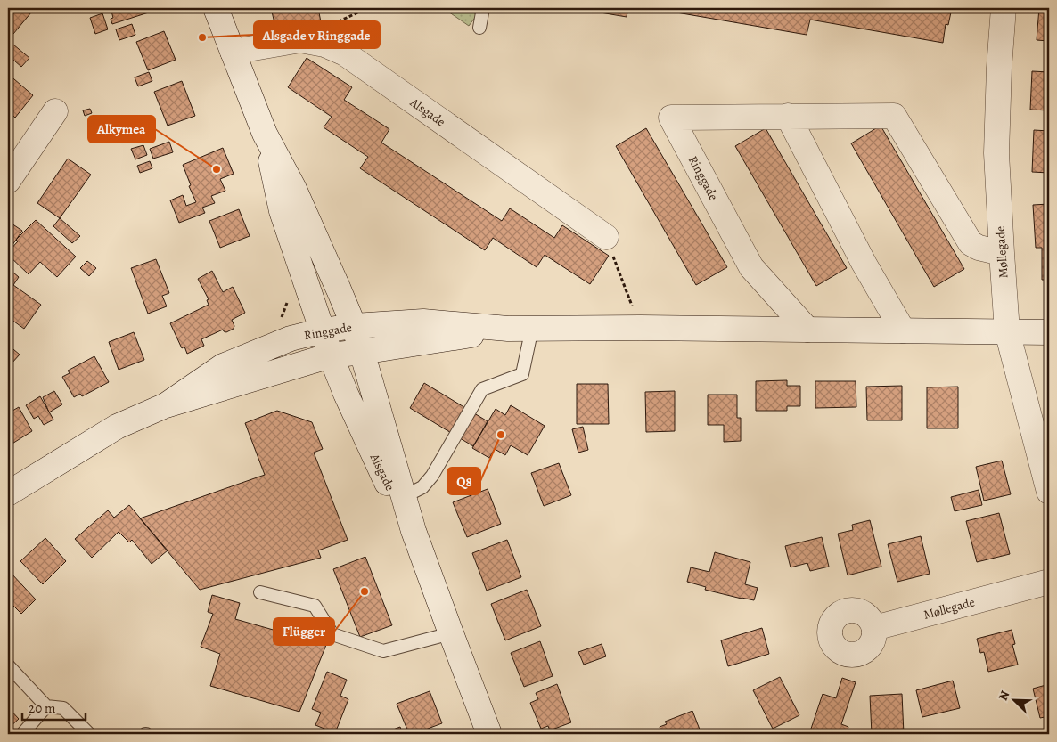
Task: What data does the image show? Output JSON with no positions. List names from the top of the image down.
{
  "streets": {
    "street": ["Alsgade", "Ringgade", "Møllegade"]
  },
  "crossings": [
    ["Alsgade", "Ringgade"],
    ["Ringgade", "Møllegade"]
  ],
  "places": [
    "Alsgade v Ringgade",
    "Alkymea",
    "Q8",
    "Flügger"
  ],
  "scale_bar": "20 m",
  "north": "top left"
}
